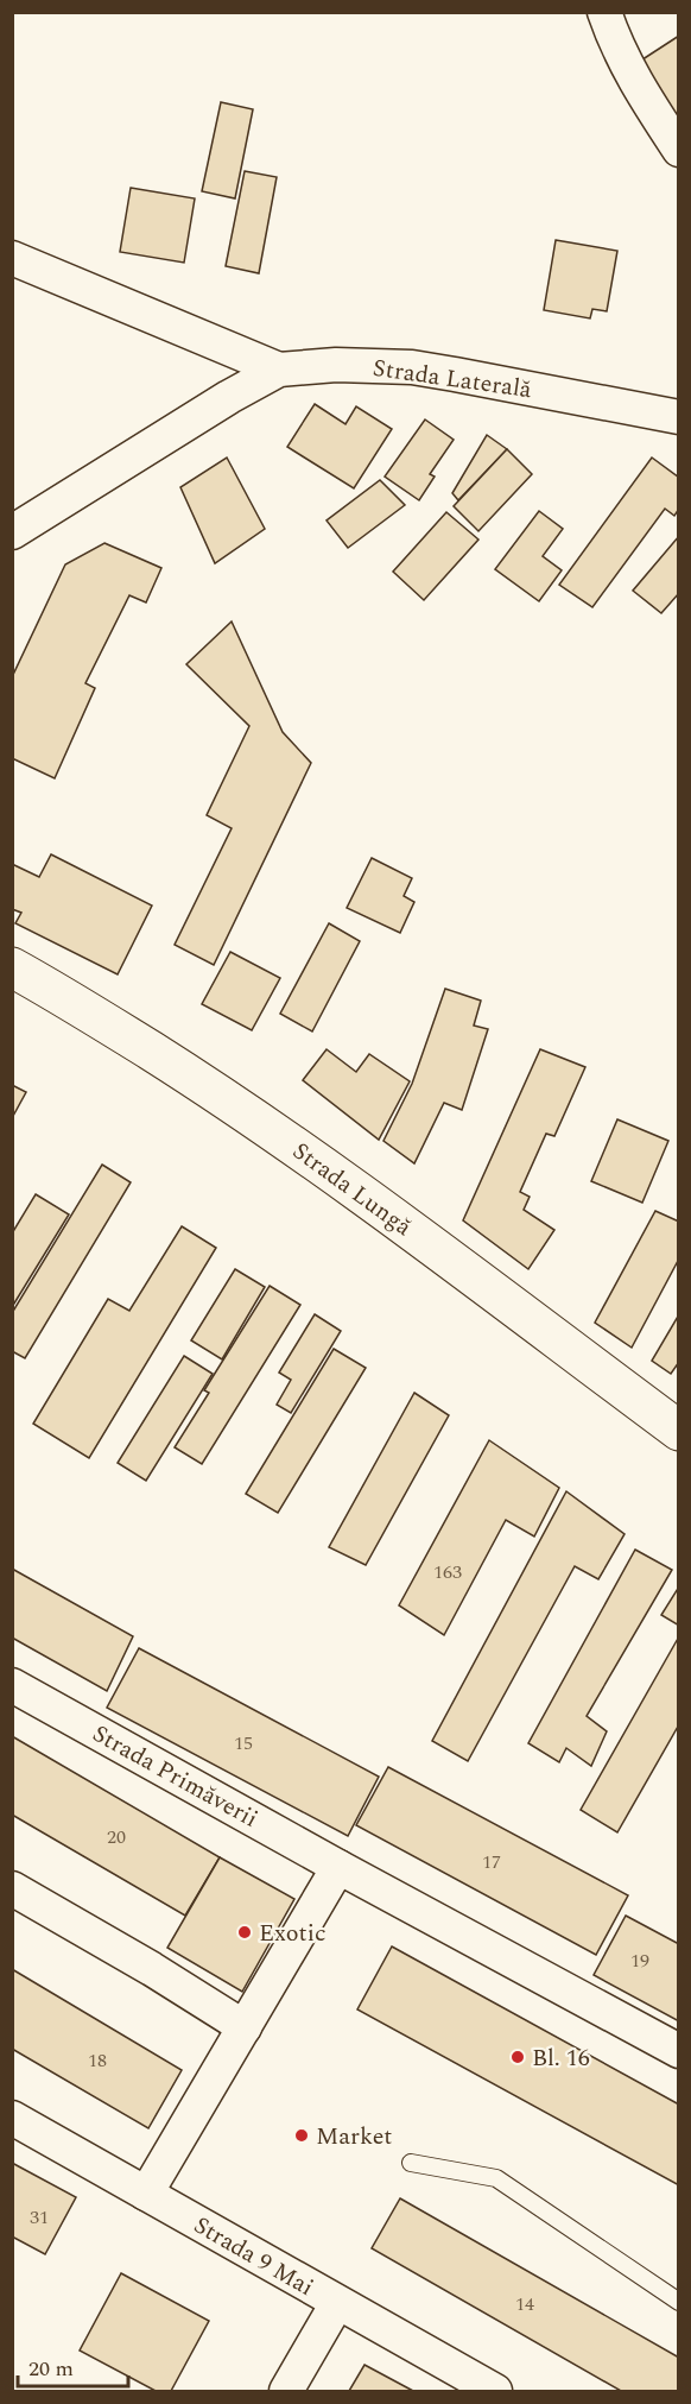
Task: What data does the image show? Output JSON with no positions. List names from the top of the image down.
{
  "streets": {
    "highway": ["Strada Lungă"],
    "street": ["Strada Laterală", "Strada Primăverii", "Strada 9 Mai"]
  },
  "places": ["Exotic", "Bl. 16", "Market"],
  "house_numbers": [
    "163",
    "15",
    "20",
    "17",
    "19",
    "18",
    "31",
    "14"
  ],
  "scale_bar": "20 m"
}
